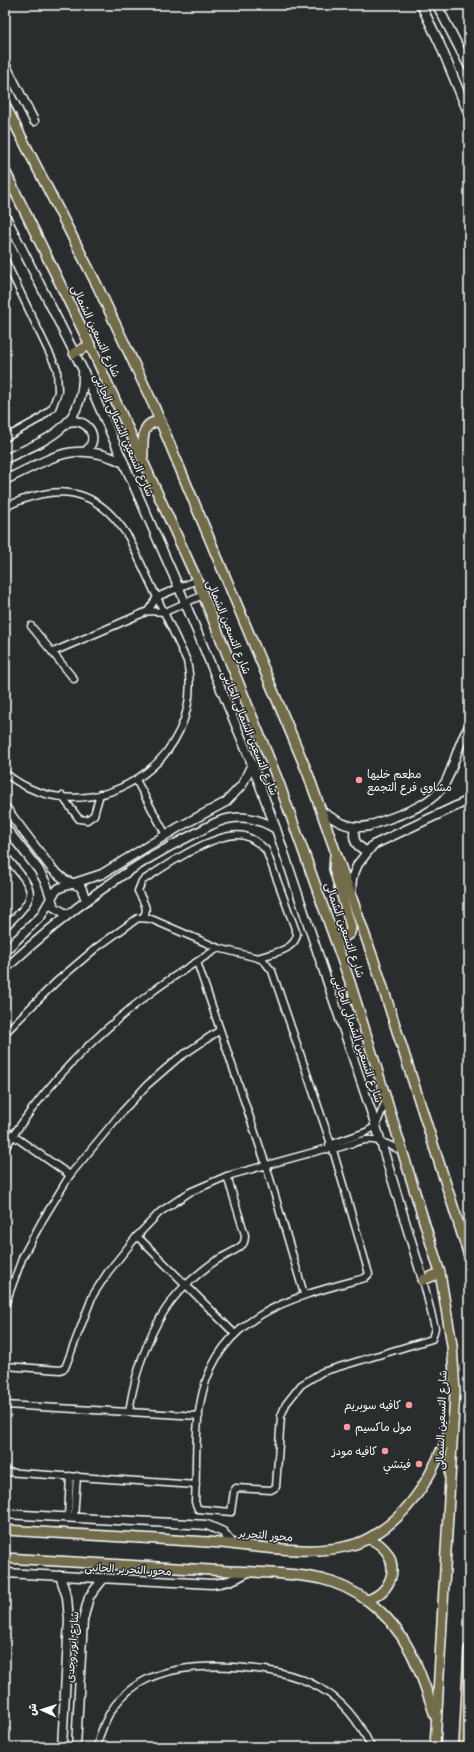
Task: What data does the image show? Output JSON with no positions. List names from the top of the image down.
{
  "streets": {
    "main road": ["شارع التسعين الشمالى", "محور التحرير"],
    "street": ["شارع التسعين الشمالى الجانبى", "محور التحرير الجانبى", "شارع انور وجدى"]
  },
  "crossings": [
    ["شارع التسعين الشمالى", "محور التحرير"],
    ["محور التحرير الجانبى", "شارع انور وجدى"]
  ],
  "places": [
    "مطعم خليها مشاوي فرع التجمع",
    "كافيه سوبريم",
    "مول ماكسيم",
    "كافيه مودز",
    "فيتشي"
  ],
  "north": "left"
}
